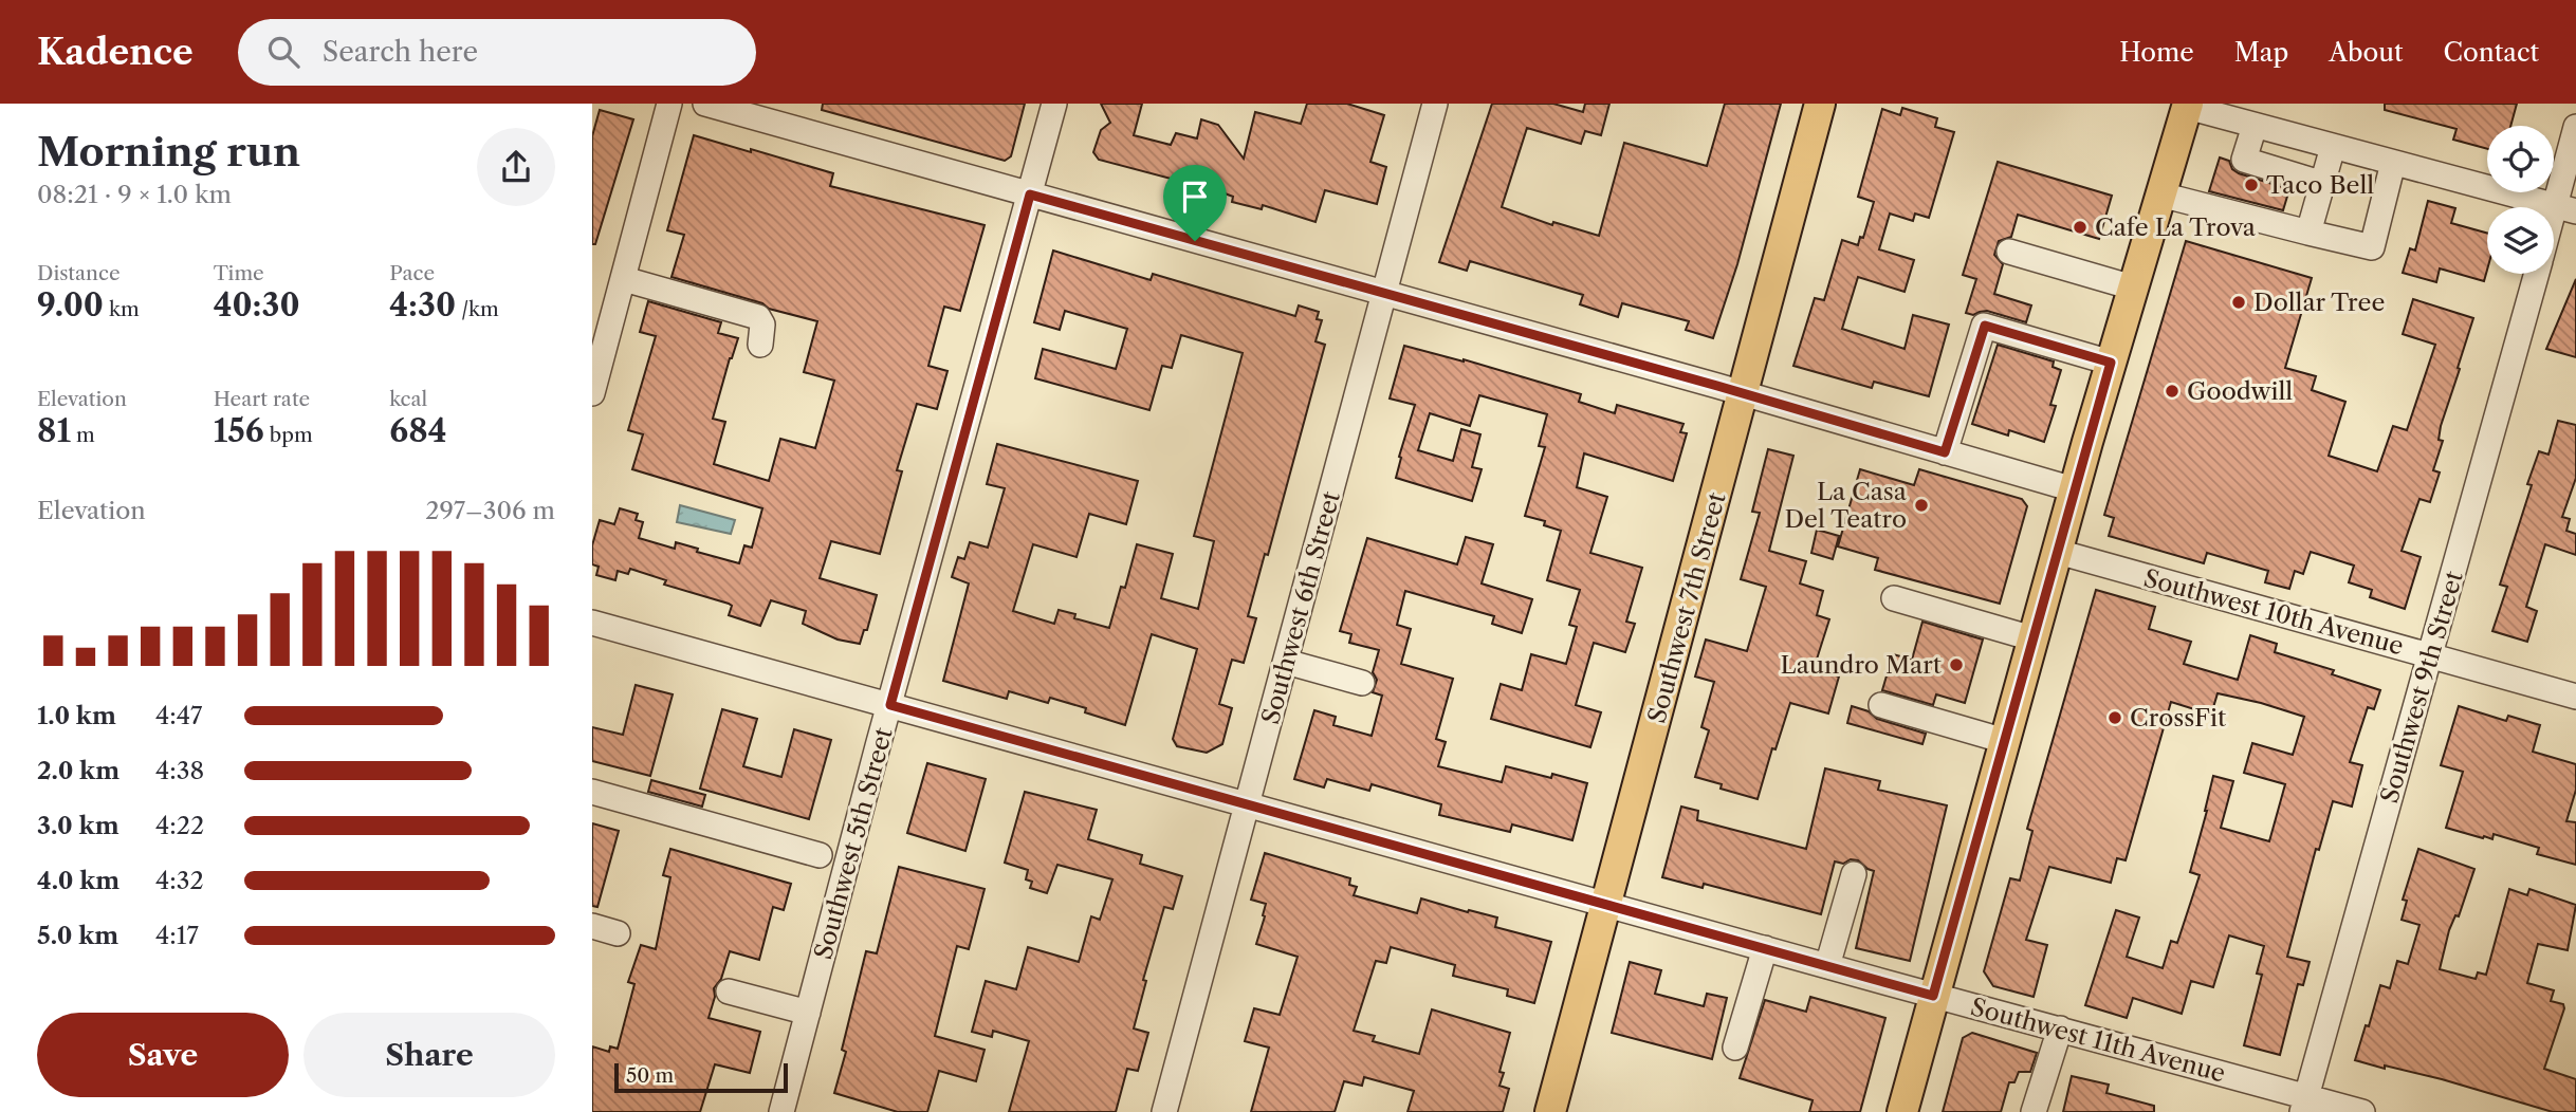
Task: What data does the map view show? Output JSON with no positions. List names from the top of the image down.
{
  "streets": {
    "main road": ["Southwest 7th Street"],
    "street": [
      "Southwest 6th Street",
      "Southwest 10th Avenue",
      "Southwest 9th Street",
      "Southwest 5th Street",
      "Southwest 11th Avenue"
    ]
  },
  "crossings": [
    ["Southwest 6th Street", "Southwest 11th Avenue"],
    ["Southwest 7th Street", "Southwest 11th Avenue"],
    ["Southwest 10th Avenue", "Southwest 9th Street"],
    ["Southwest 9th Street", "Southwest 11th Avenue"],
    ["Southwest 5th Street", "Southwest 11th Avenue"]
  ],
  "places": [
    "Taco Bell",
    "Cafe La Trova",
    "Dollar Tree",
    "Goodwill",
    "La Casa Del Teatro",
    "Laundro Mart",
    "CrossFit"
  ],
  "scale_bar": "50 m",
  "page": {
    "header": "Kadence",
    "search": "Search here",
    "nav": [
      "Home",
      "Map",
      "About",
      "Contact"
    ],
    "heading": ["Morning run", "08:21 · 9 × 1.0 km"],
    "stats": [
      ["Distance", "9.00 km"],
      ["Time", "40:30"],
      ["Pace", "4:30 /km"],
      ["Elevation", "81 m"],
      ["Heart rate", "156 bpm"],
      ["kcal", "684"]
    ],
    "chart": ["Elevation", "297–306 m"],
    "list": [
      {
        "name": "1.0 km",
        "note": "4:47"
      },
      {
        "name": "2.0 km",
        "note": "4:38"
      },
      {
        "name": "3.0 km",
        "note": "4:22"
      },
      {
        "name": "4.0 km",
        "note": "4:32"
      },
      {
        "name": "5.0 km",
        "note": "4:17"
      }
    ],
    "buttons": ["Save", "Share"],
    "scale": "50 m"
  }
}
